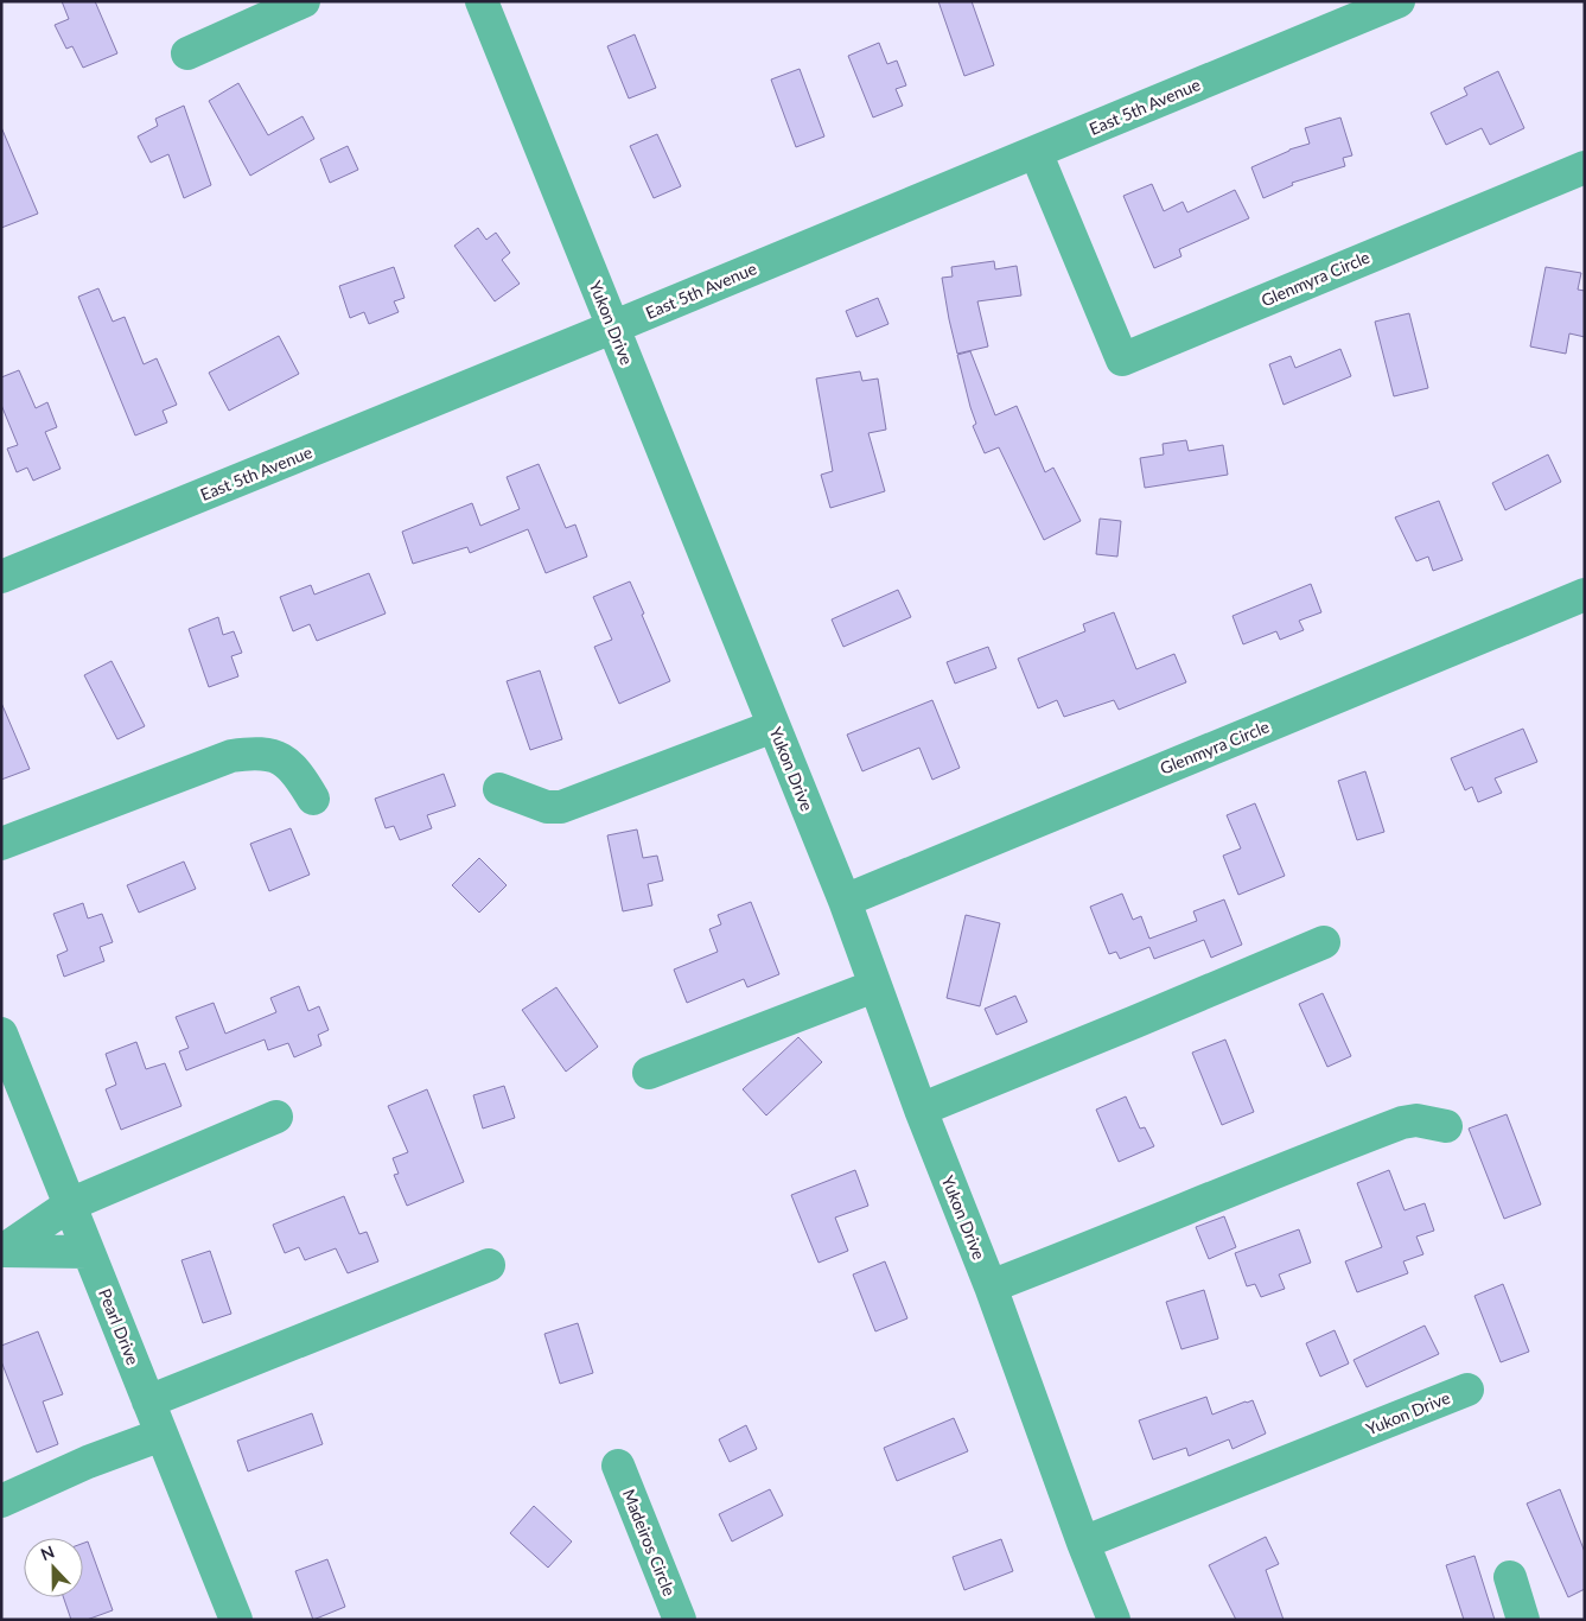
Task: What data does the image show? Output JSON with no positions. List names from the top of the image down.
{
  "streets": {
    "street": [
      "East 5th Avenue",
      "Glenmyra Circle",
      "Yukon Drive",
      "Pearl Drive",
      "Madeiros Circle"
    ]
  },
  "crossings": [
    ["East 5th Avenue", "Glenmyra Circle"],
    ["East 5th Avenue", "Yukon Drive"],
    ["Glenmyra Circle", "Yukon Drive"]
  ],
  "north": "top"
}
